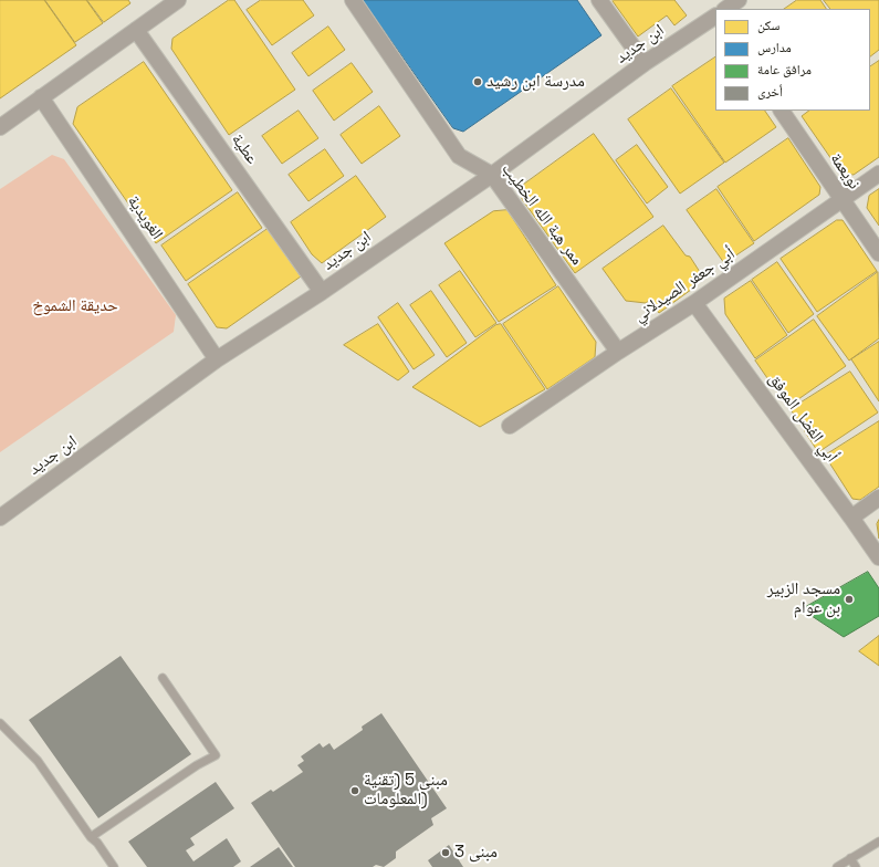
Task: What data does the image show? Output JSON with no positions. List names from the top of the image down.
{
  "streets": {
    "street": [
      "ابن جديد",
      "عطية",
      "نويعمة",
      "ممر هبة الله الخطيب",
      "الغويدية",
      "أبي جعفر الصيدلاني",
      "أبي الفضل الموفق"
    ]
  },
  "crossings": [
    ["ابن جديد", "عطية"],
    ["ابن جديد", "ممر هبة الله الخطيب"],
    ["ابن جديد", "الغويدية"],
    ["نويعمة", "أبي جعفر الصيدلاني"],
    ["ممر هبة الله الخطيب", "أبي جعفر الصيدلاني"],
    ["أبي جعفر الصيدلاني", "أبي الفضل الموفق"]
  ],
  "parks": ["حديقة الشموخ"],
  "places": [
    "مدرسة ابن رشيد",
    "مسجد الزبير بن عوام",
    "مبنى 5 (تقنية المعلومات)",
    "مبنى 3"
  ],
  "legend": [
    "سكن",
    "مدارس",
    "مرافق عامة",
    "أخرى"
  ]
}
